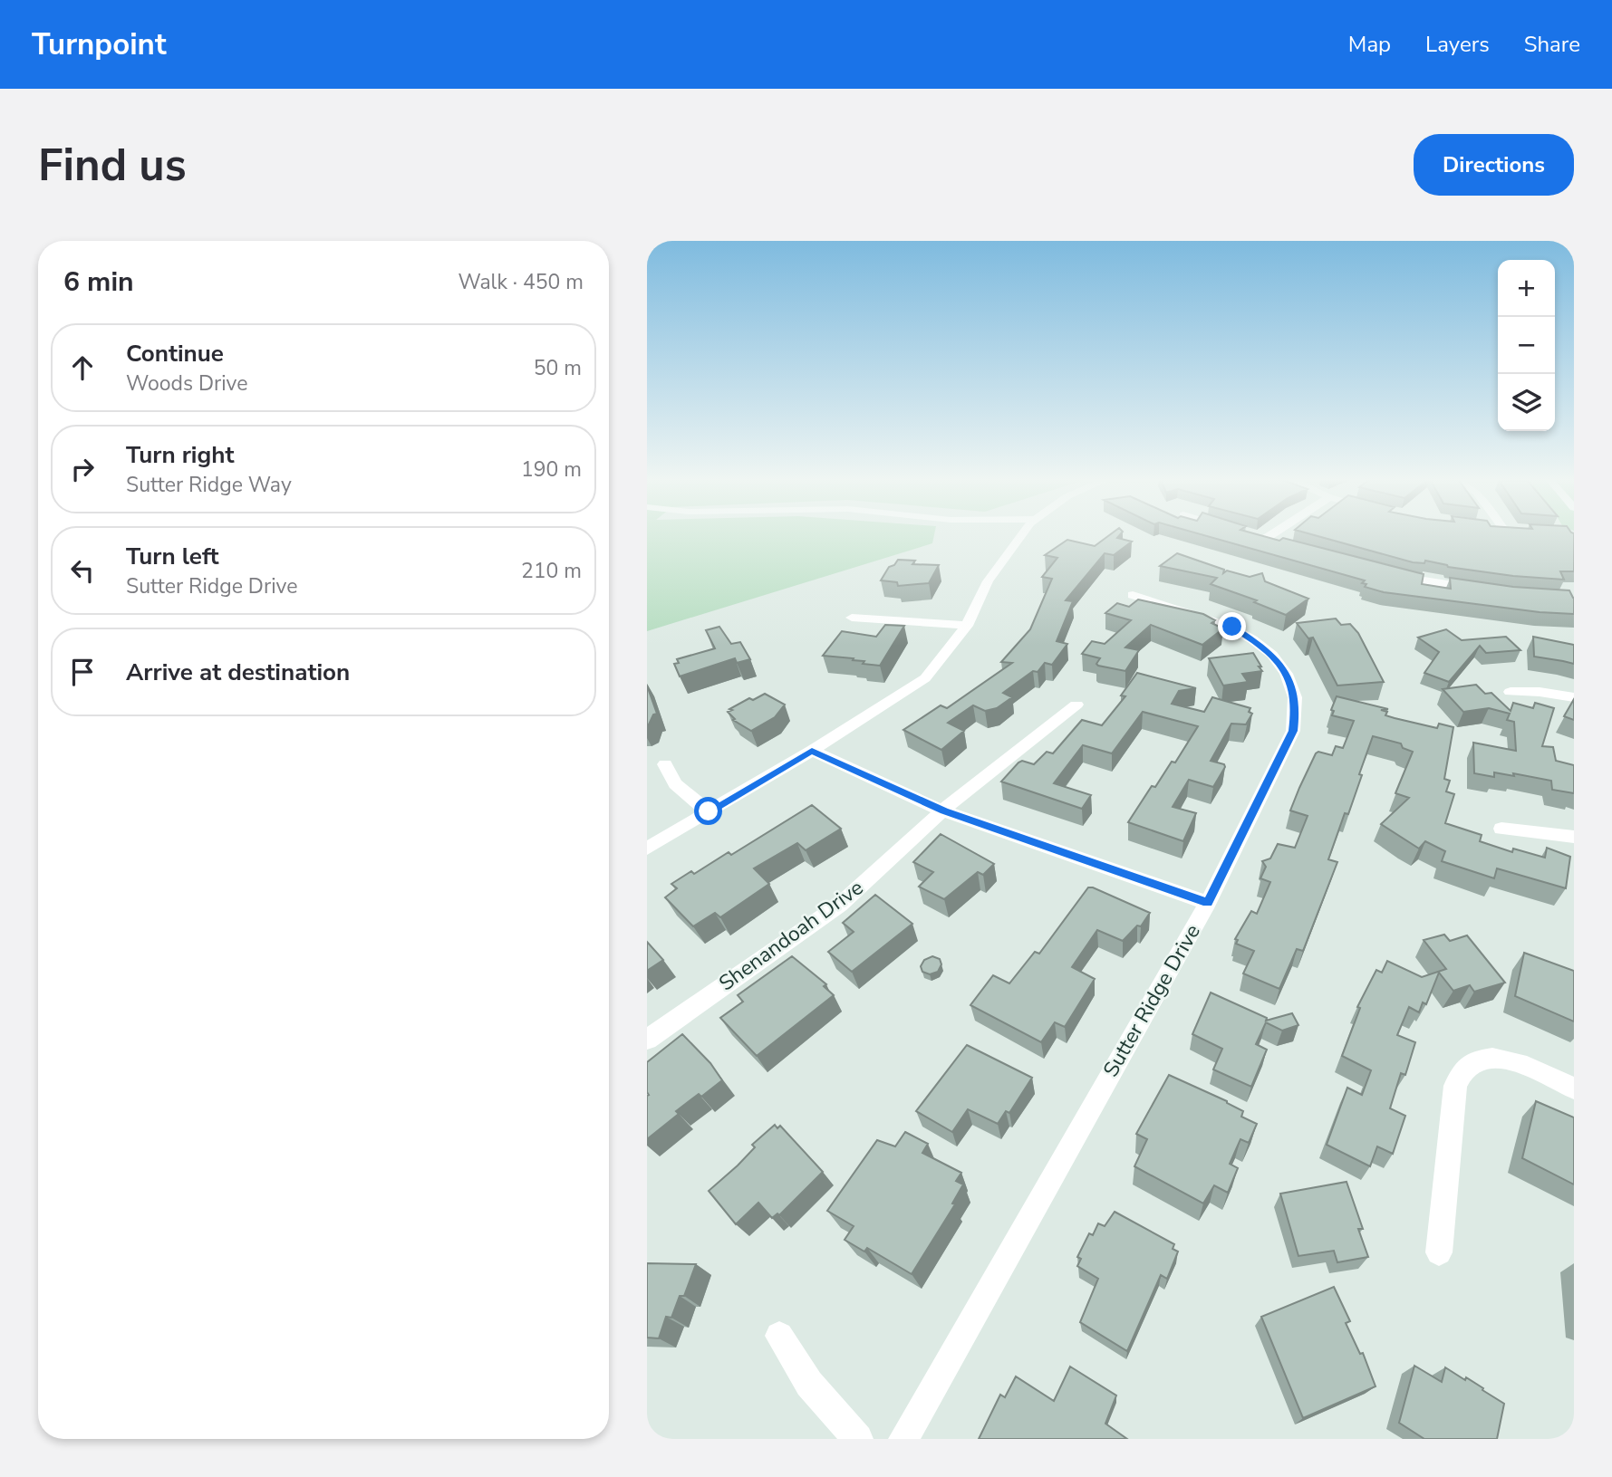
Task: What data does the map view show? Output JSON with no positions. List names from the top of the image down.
{
  "streets": {
    "street": ["Shenandoah Drive", "Sutter Ridge Drive"]
  },
  "page": {
    "header": "Turnpoint",
    "nav": ["Map", "Layers", "Share"],
    "buttons": "Directions",
    "title": "Find us",
    "heading": ["6 min", "Walk · 450 m"],
    "map_buttons": ["+", "−"],
    "list": [
      ["Continue", "Woods Drive", "50 m"],
      ["Turn right", "Sutter Ridge Way", "190 m"],
      ["Turn left", "Sutter Ridge Drive", "210 m"],
      "Arrive at destination"
    ]
  }
}
